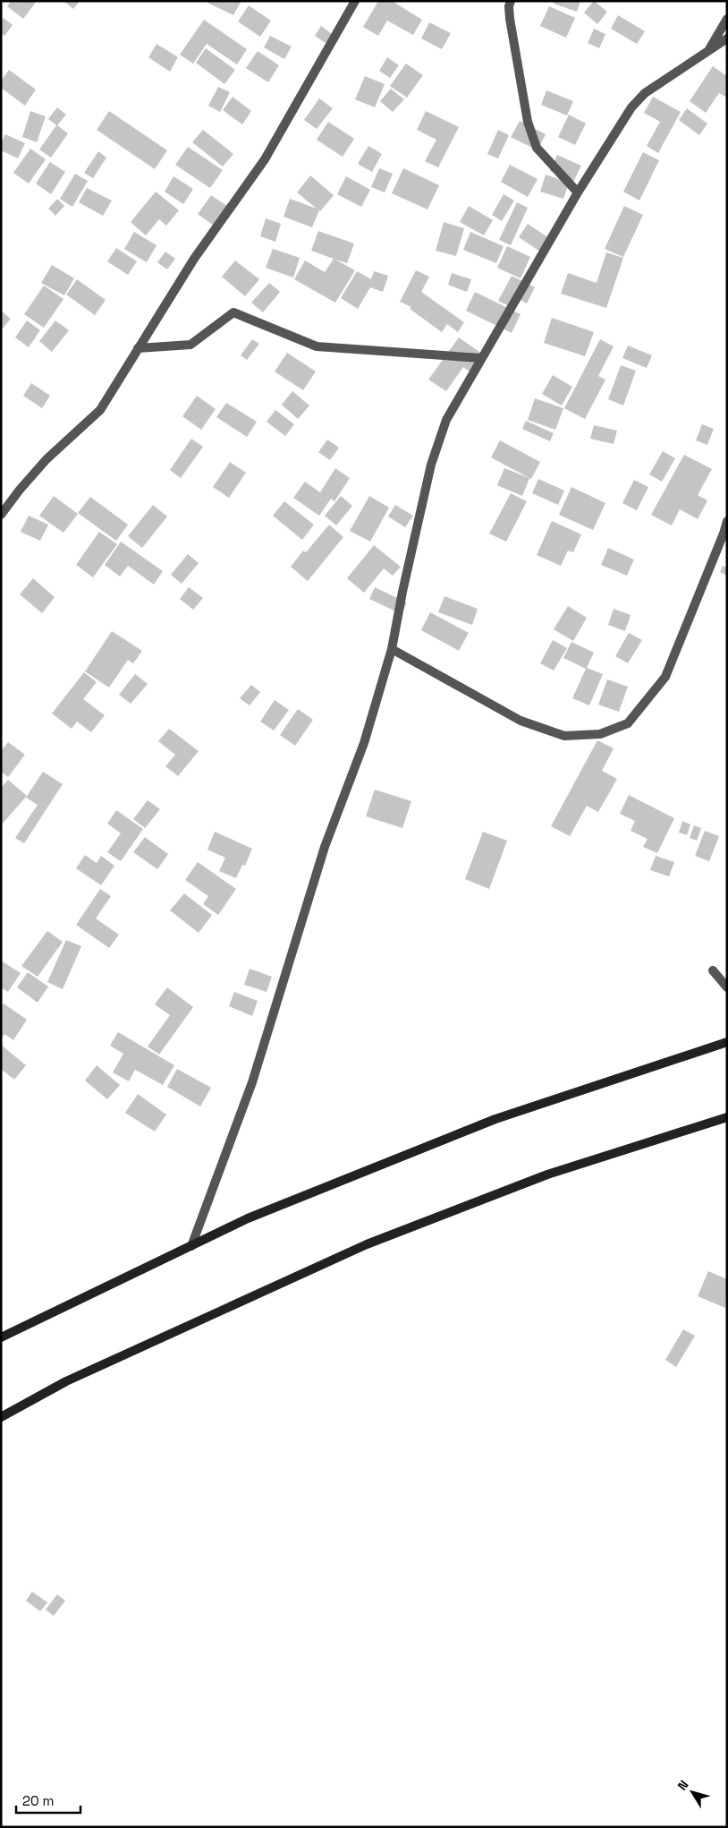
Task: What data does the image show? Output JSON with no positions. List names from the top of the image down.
{
  "scale_bar": "20 m",
  "north": "top left"
}
